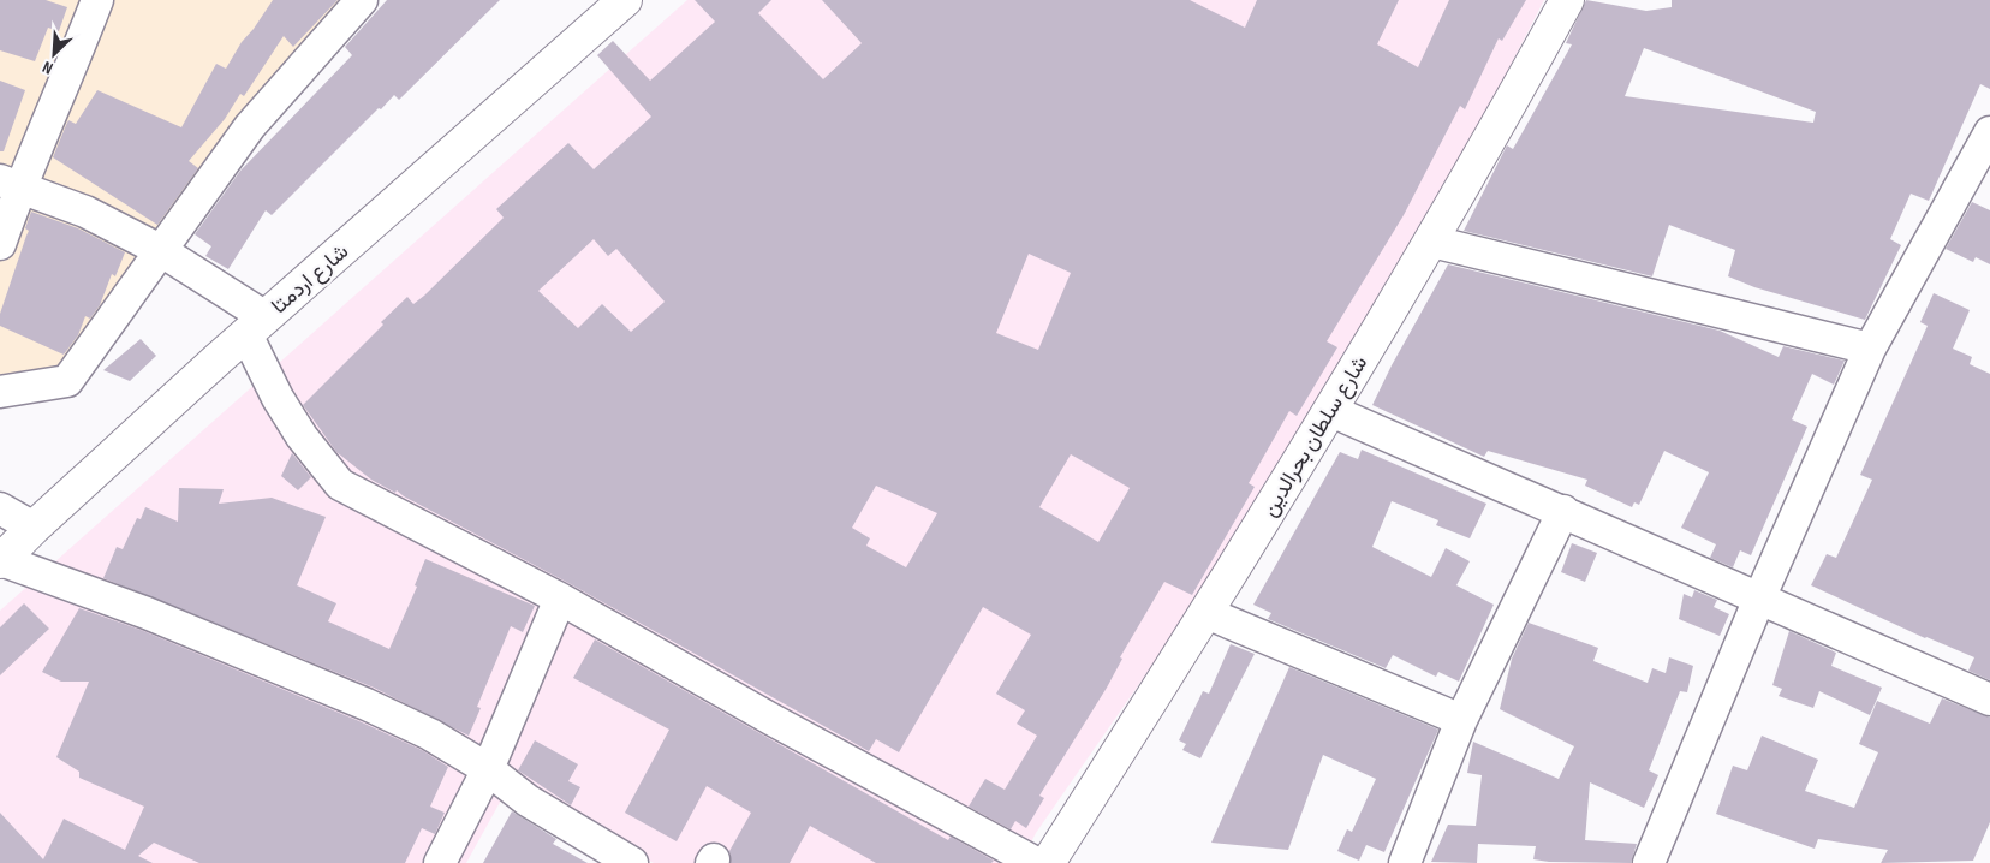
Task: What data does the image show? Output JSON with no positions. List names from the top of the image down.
{
  "streets": {
    "street": ["شارع اردمتا", "شارع سلطان بحرالدين"]
  },
  "north": "bottom left"
}
